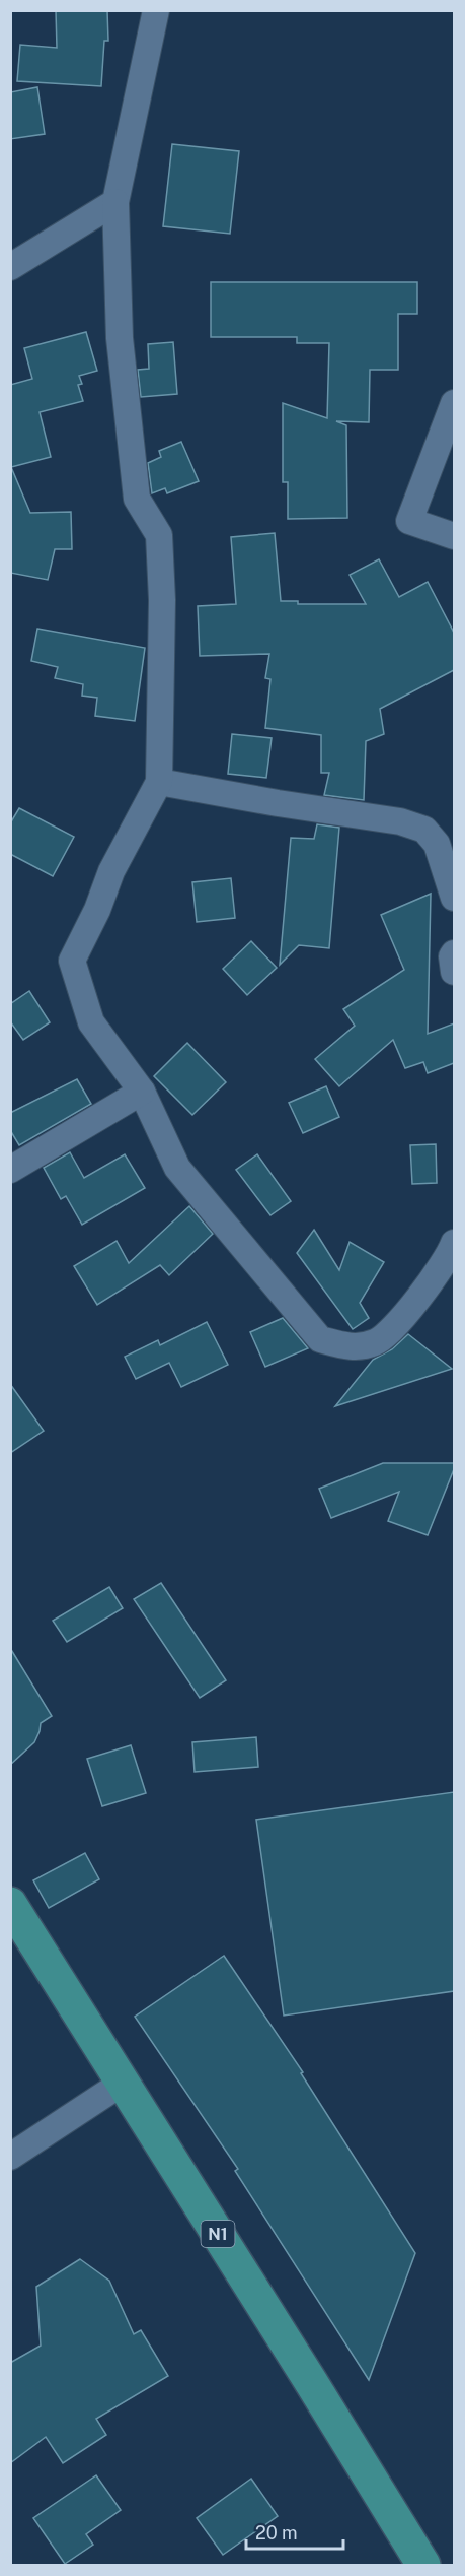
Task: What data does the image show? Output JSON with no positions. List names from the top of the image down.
{
  "streets": {
    "highway": ["N1"]
  },
  "scale_bar": "20 m"
}
